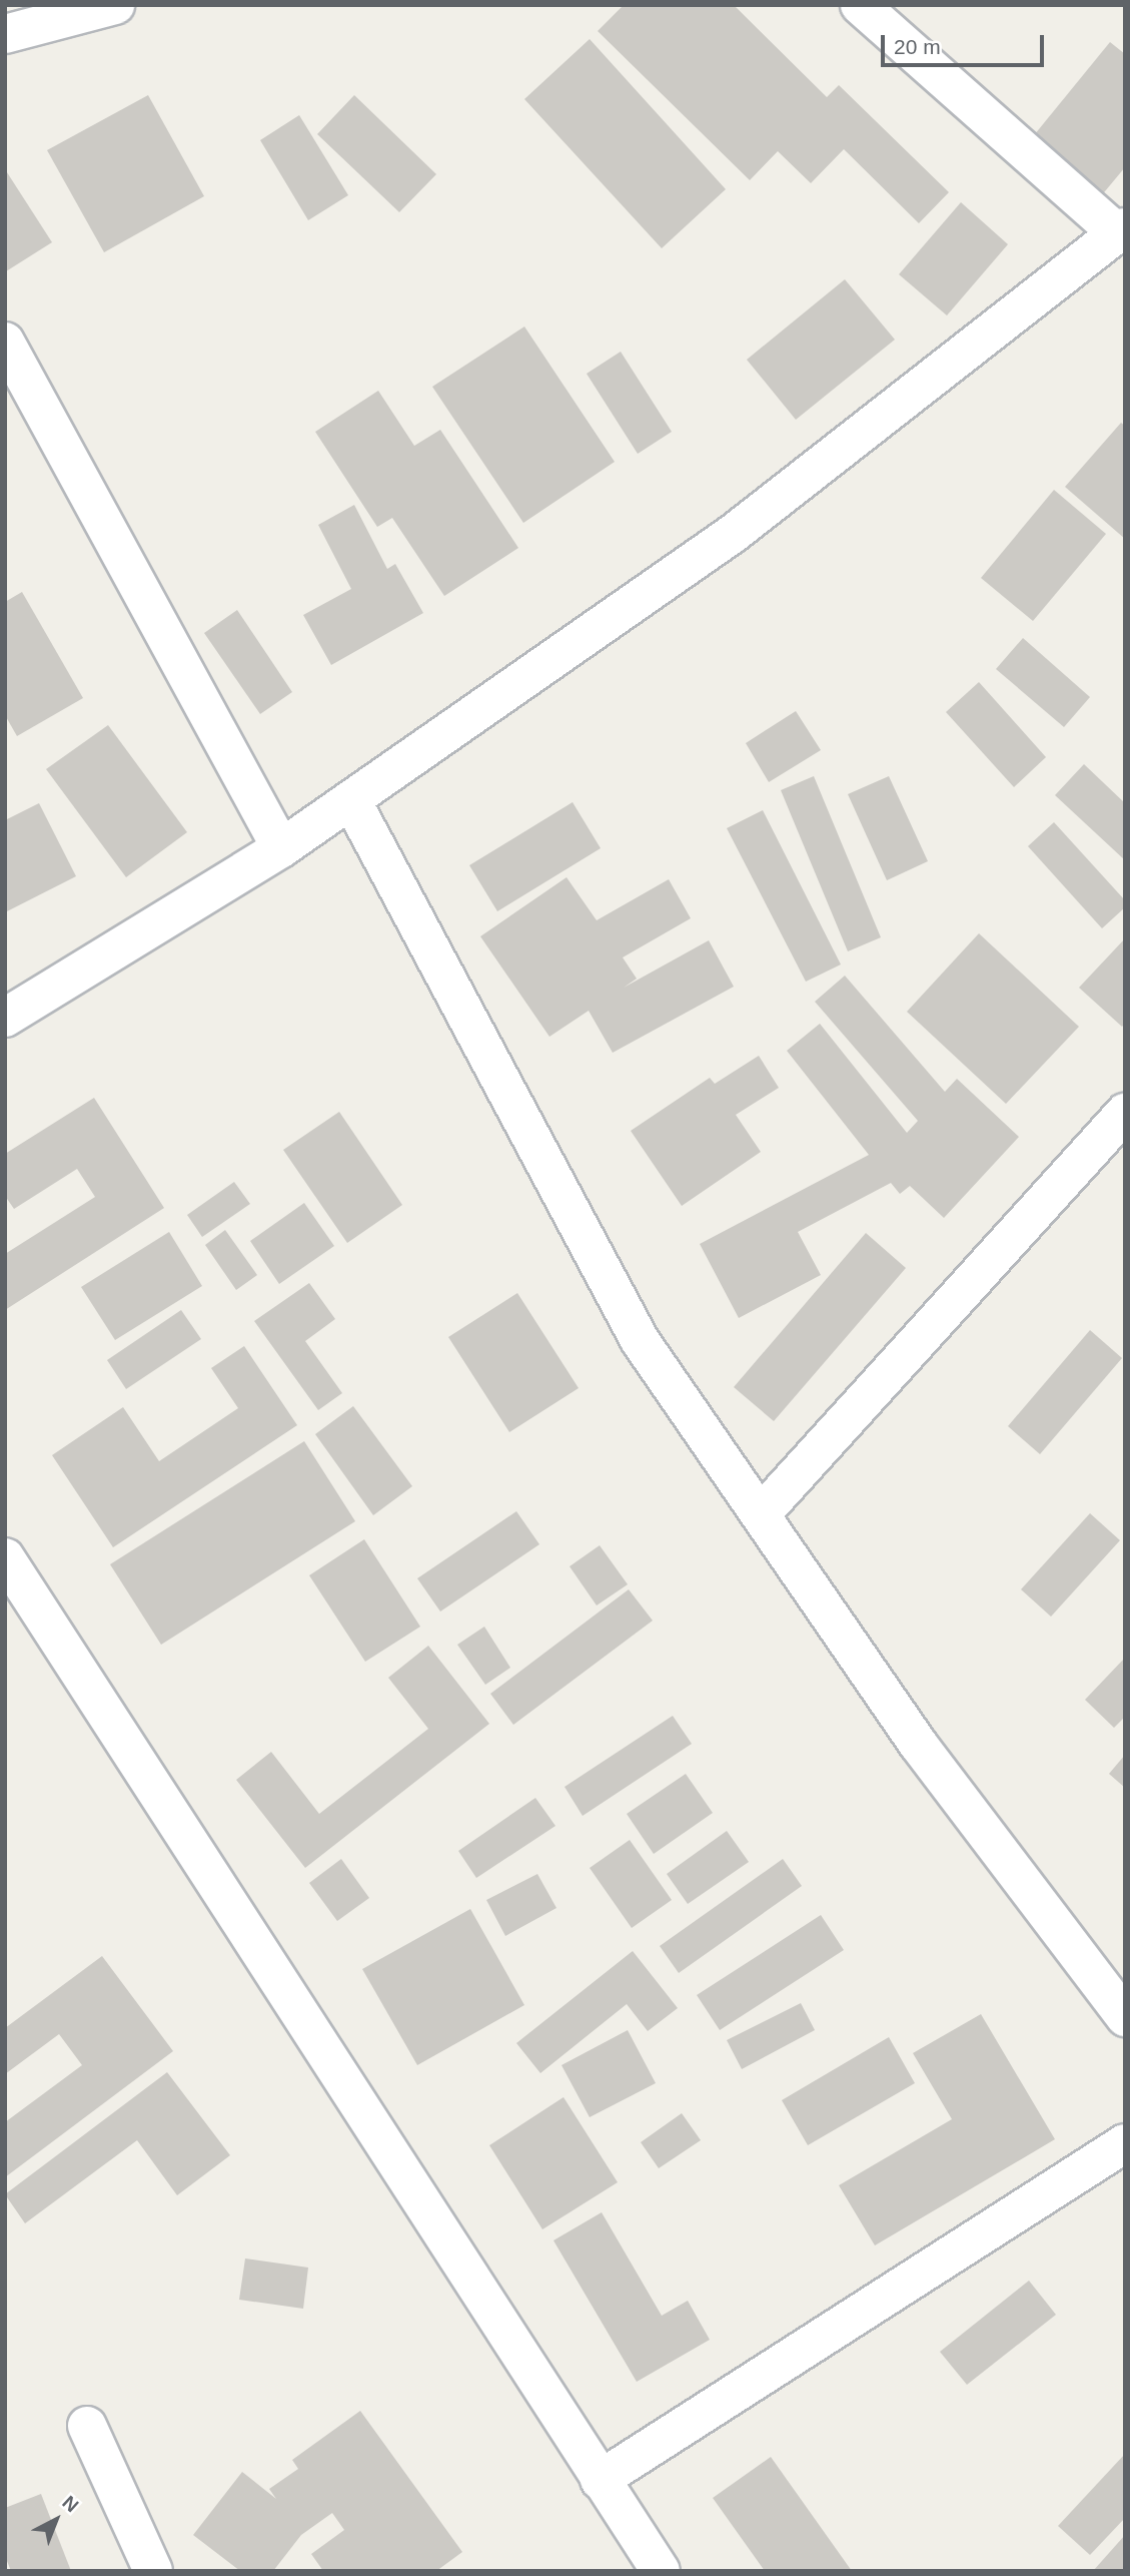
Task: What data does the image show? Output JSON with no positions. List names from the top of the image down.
{
  "scale_bar": "20 m",
  "north": "top right"
}
